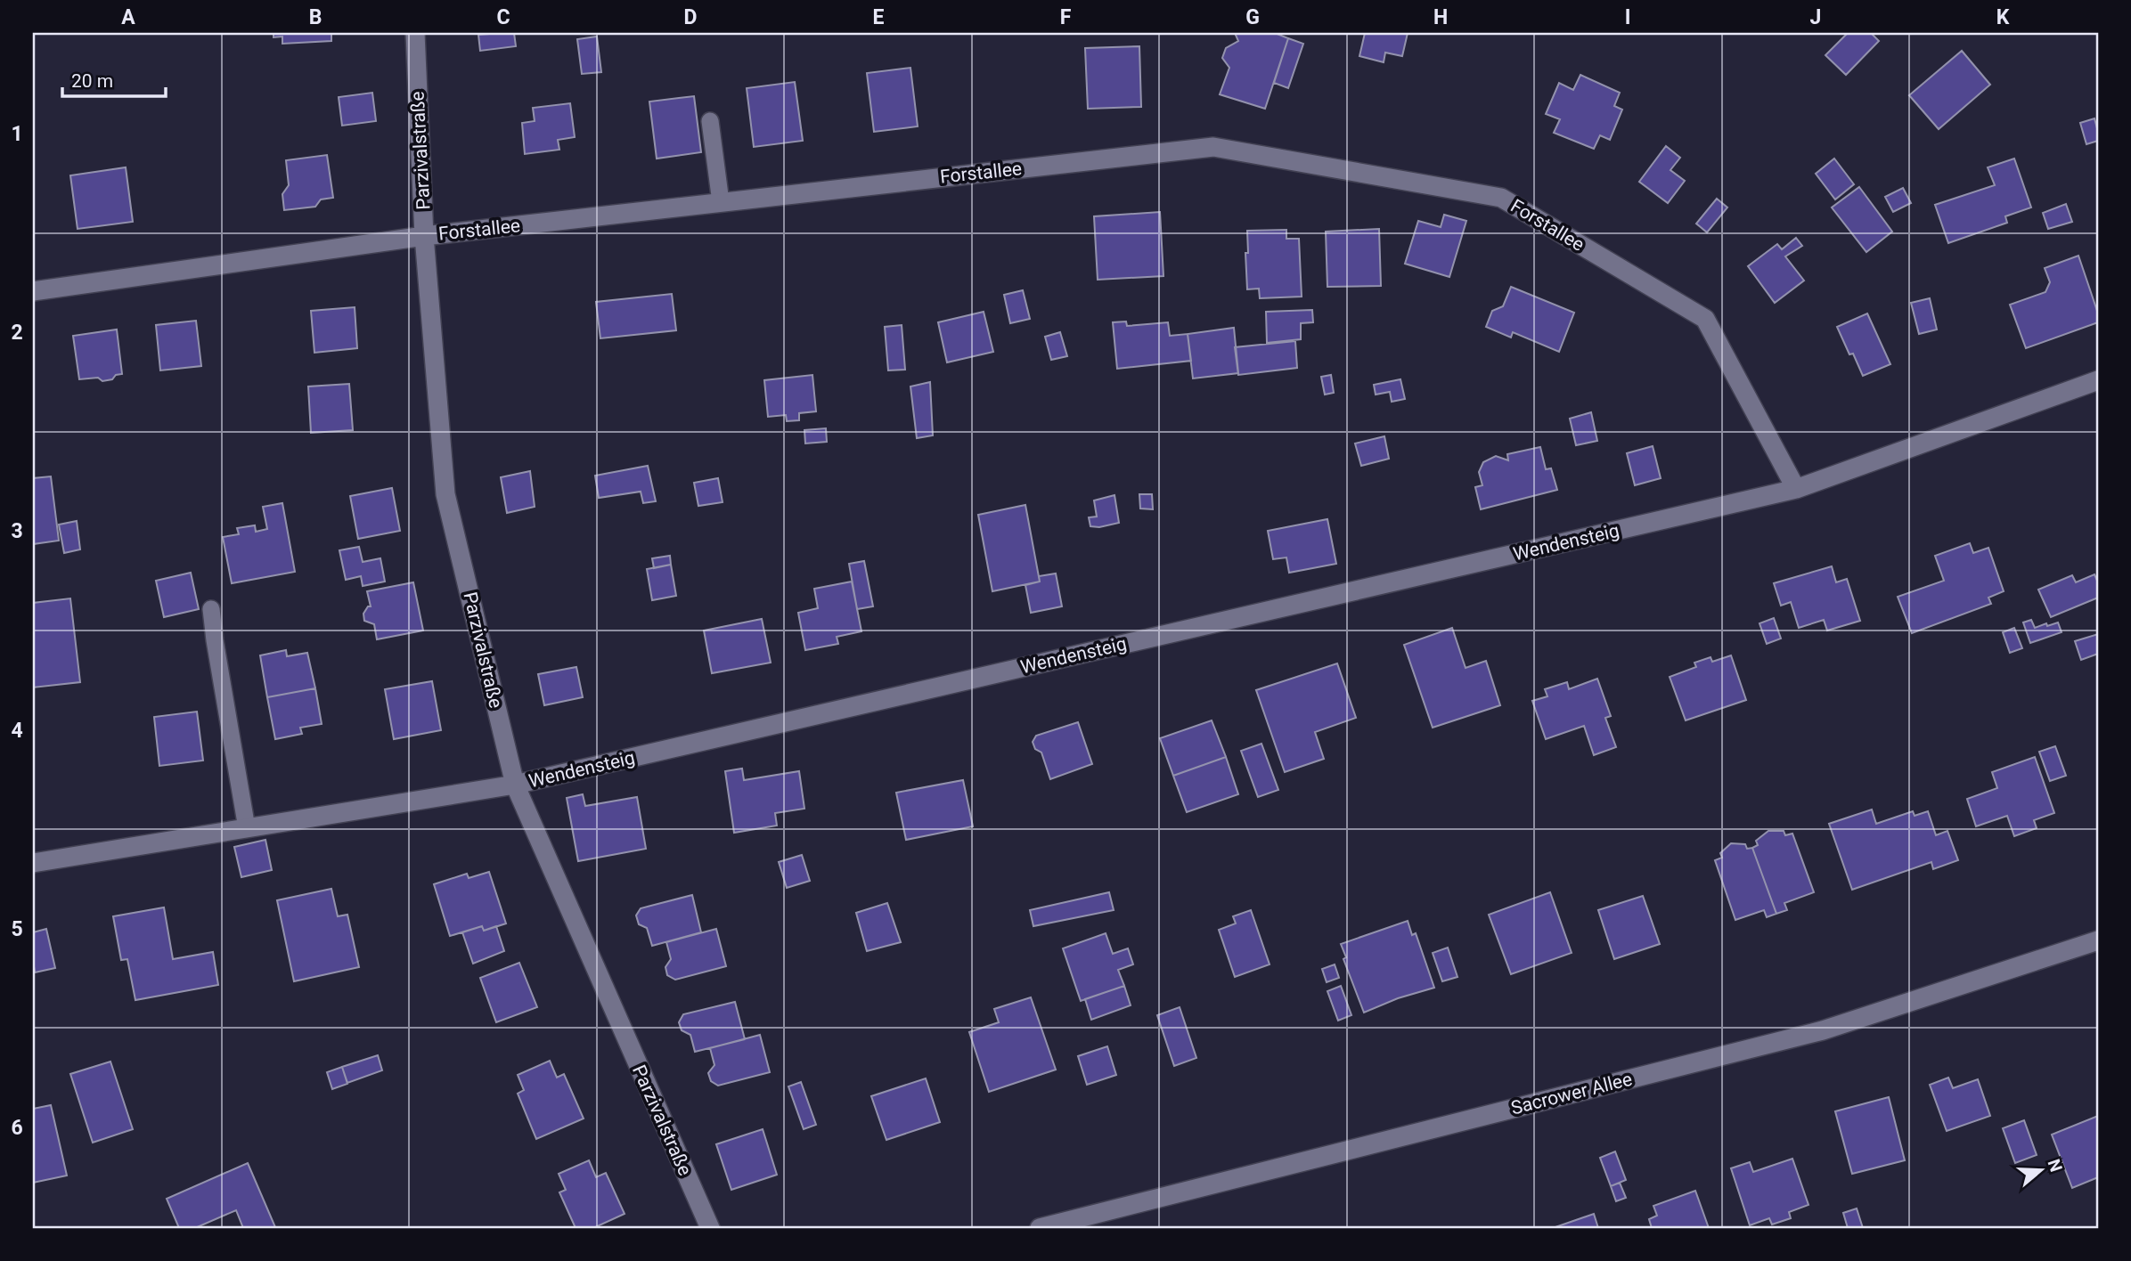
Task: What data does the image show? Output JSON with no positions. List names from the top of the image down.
{
  "streets": {
    "street": [
      "Parzivalstraße",
      "Forstallee",
      "Wendensteig",
      "Sacrower Allee"
    ]
  },
  "crossings": [
    ["Parzivalstraße", "Forstallee"],
    ["Parzivalstraße", "Wendensteig"],
    ["Forstallee", "Wendensteig"]
  ],
  "scale_bar": "20 m",
  "north": "right",
  "grid": {
    "columns": [
      "A",
      "B",
      "C",
      "D",
      "E",
      "F",
      "G",
      "H",
      "I",
      "J",
      "K"
    ],
    "rows": [
      "1",
      "2",
      "3",
      "4",
      "5",
      "6"
    ]
  }
}
